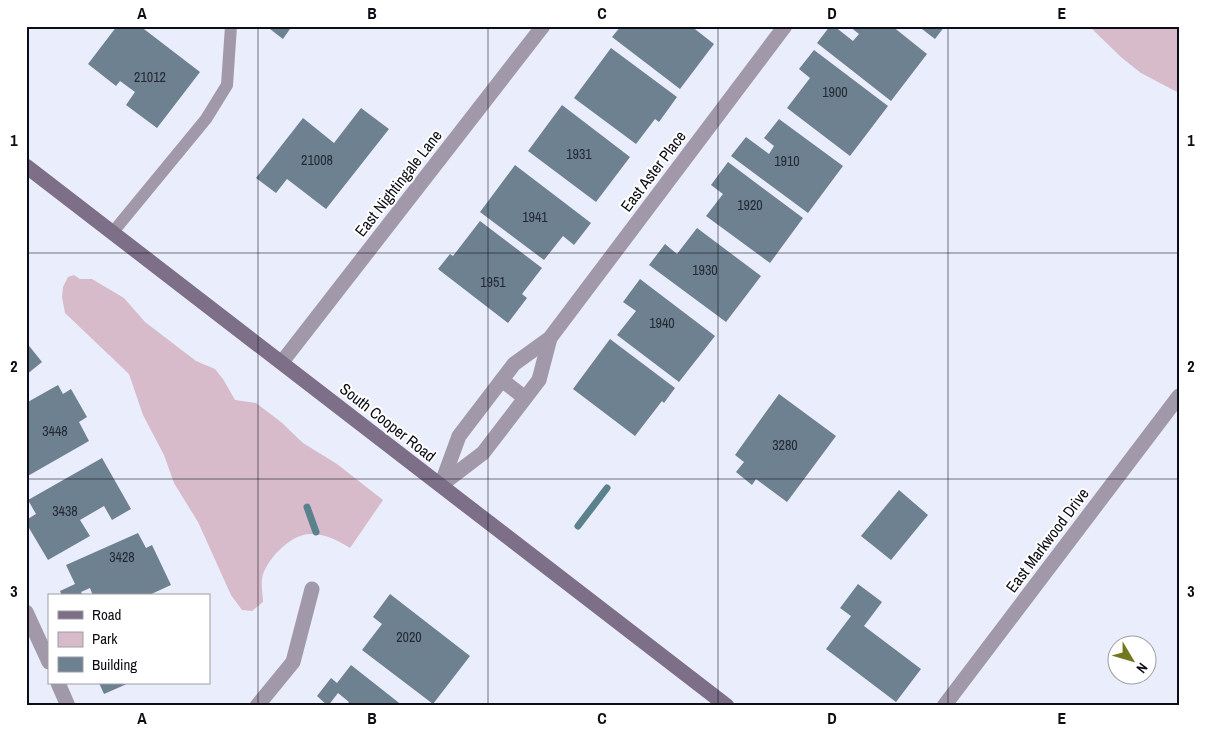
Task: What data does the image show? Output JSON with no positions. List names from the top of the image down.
{
  "streets": {
    "main road": ["South Cooper Road"],
    "street": ["East Aster Place", "East Nightingale Lane", "East Markwood Drive"]
  },
  "crossings": [
    ["East Aster Place", "South Cooper Road"],
    ["East Nightingale Lane", "South Cooper Road"]
  ],
  "house_numbers": [
    "21012",
    "1900",
    "1931",
    "21008",
    "1910",
    "1920",
    "1941",
    "1930",
    "1951",
    "1940",
    "3448",
    "3280",
    "3438",
    "3428",
    "2020"
  ],
  "legend": ["Road", "Park", "Building"],
  "north": "bottom right",
  "grid": {
    "columns": [
      "A",
      "B",
      "C",
      "D",
      "E"
    ],
    "rows": ["1", "2", "3"]
  }
}
